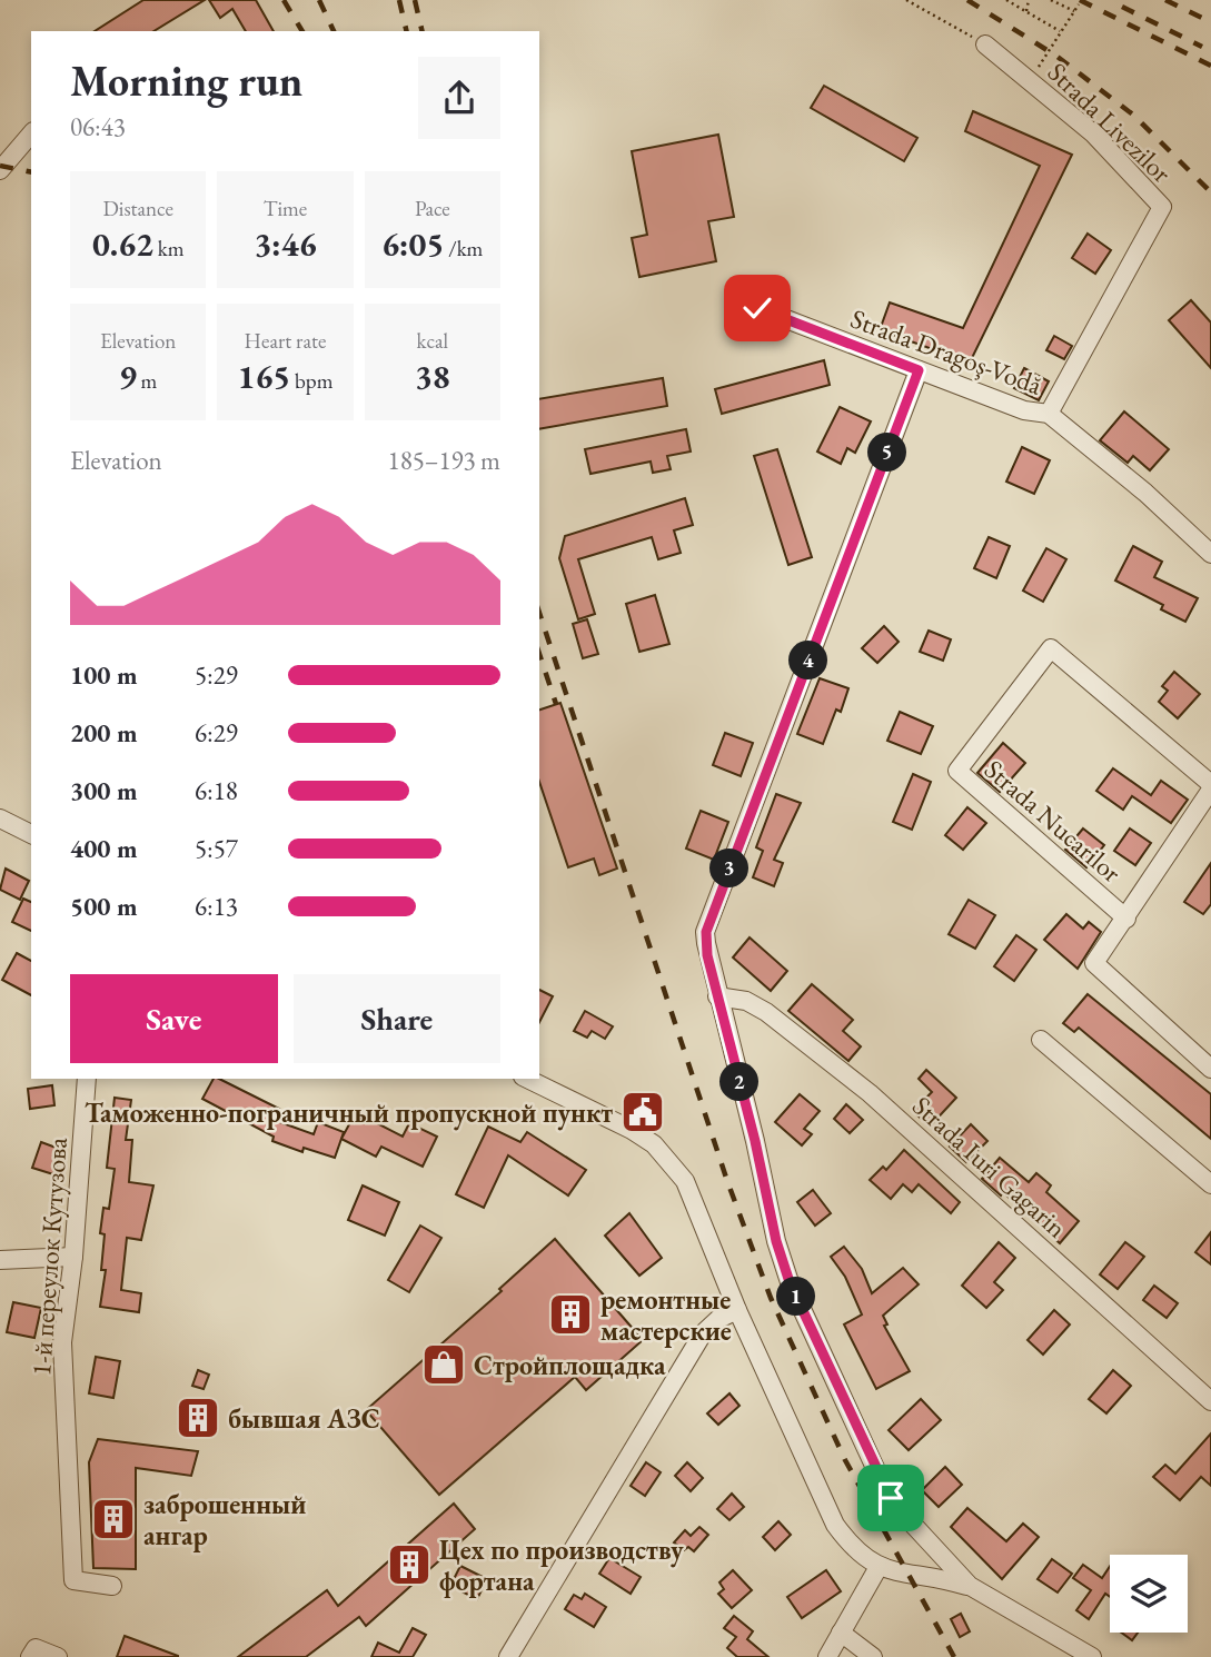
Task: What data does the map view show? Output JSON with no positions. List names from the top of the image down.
{
  "streets": {
    "street": [
      "Strada Livezilor",
      "Strada Dragoş-Vodă",
      "Strada Nucarilor",
      "Strada Iuri Gagarin",
      "1-й переулок Кутузова"
    ]
  },
  "crossings": [
    ["Strada Livezilor", "Strada Dragoş-Vodă"]
  ],
  "places": {
    "public building": ["Таможенно-пограничный пропускной пункт"],
    "building": [
      "ремонтные мастерские",
      "бывшая АЗС",
      "заброшенный ангар",
      "Цех по производству фортана"
    ],
    "shop": ["Стройплощадка"]
  },
  "page": {
    "heading": ["Morning run", "06:43"],
    "stats": [
      ["Distance", "0.62 km"],
      ["Time", "3:46"],
      ["Pace", "6:05 /km"],
      ["Elevation", "9 m"],
      ["Heart rate", "165 bpm"],
      ["kcal", "38"]
    ],
    "chart": ["Elevation", "185–193 m"],
    "pins": [
      "5",
      "4",
      "3",
      "2",
      "1"
    ],
    "list": [
      {
        "name": "100 m",
        "note": "5:29"
      },
      {
        "name": "200 m",
        "note": "6:29"
      },
      {
        "name": "300 m",
        "note": "6:18"
      },
      {
        "name": "400 m",
        "note": "5:57"
      },
      {
        "name": "500 m",
        "note": "6:13"
      }
    ],
    "buttons": ["Save", "Share"]
  }
}
